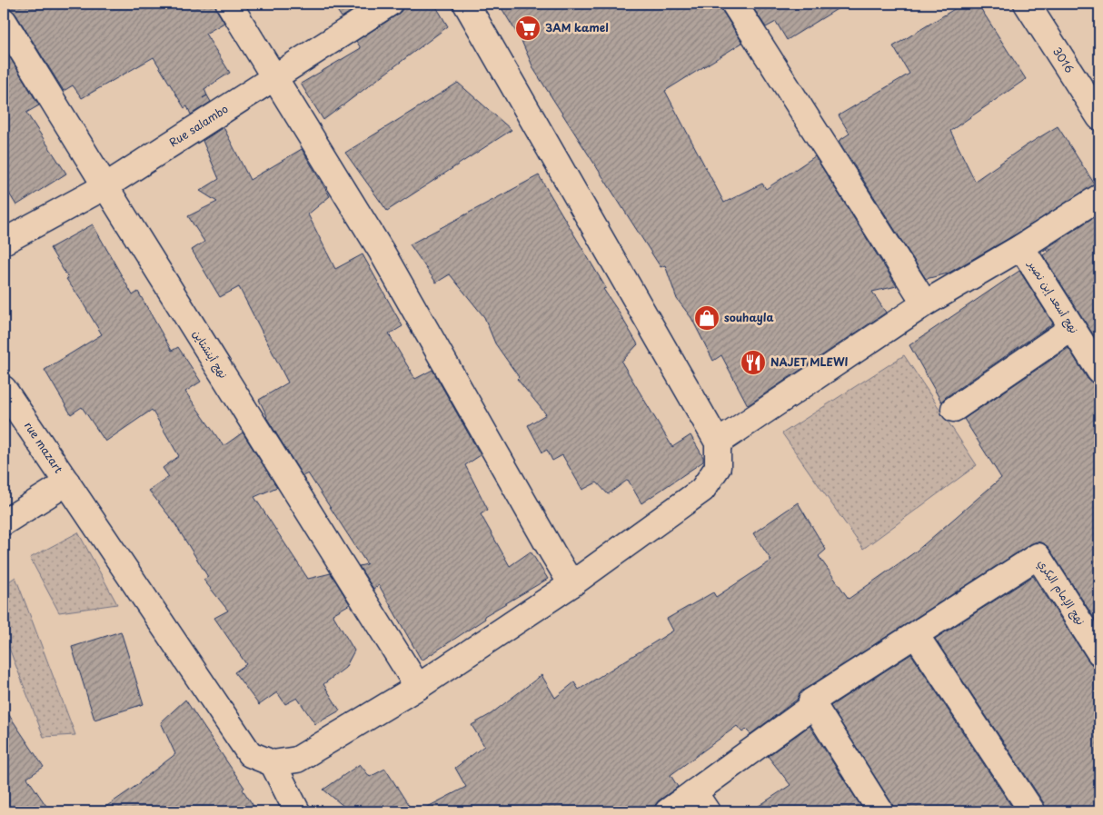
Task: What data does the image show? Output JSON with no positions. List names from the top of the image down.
{
  "streets": {
    "street": [
      "3016",
      "Rue salambo",
      "نهج أسعد إبن نصير",
      "نهج أينشتاين",
      "rue mazart",
      "نهج الإمام البكري"
    ]
  },
  "crossings": [
    ["Rue salambo", "نهج أينشتاين"]
  ],
  "places": {
    "supermarket": ["3AM kamel"],
    "shop": ["souhayla"],
    "restaurant": ["NAJET MLEWI"]
  }
}
